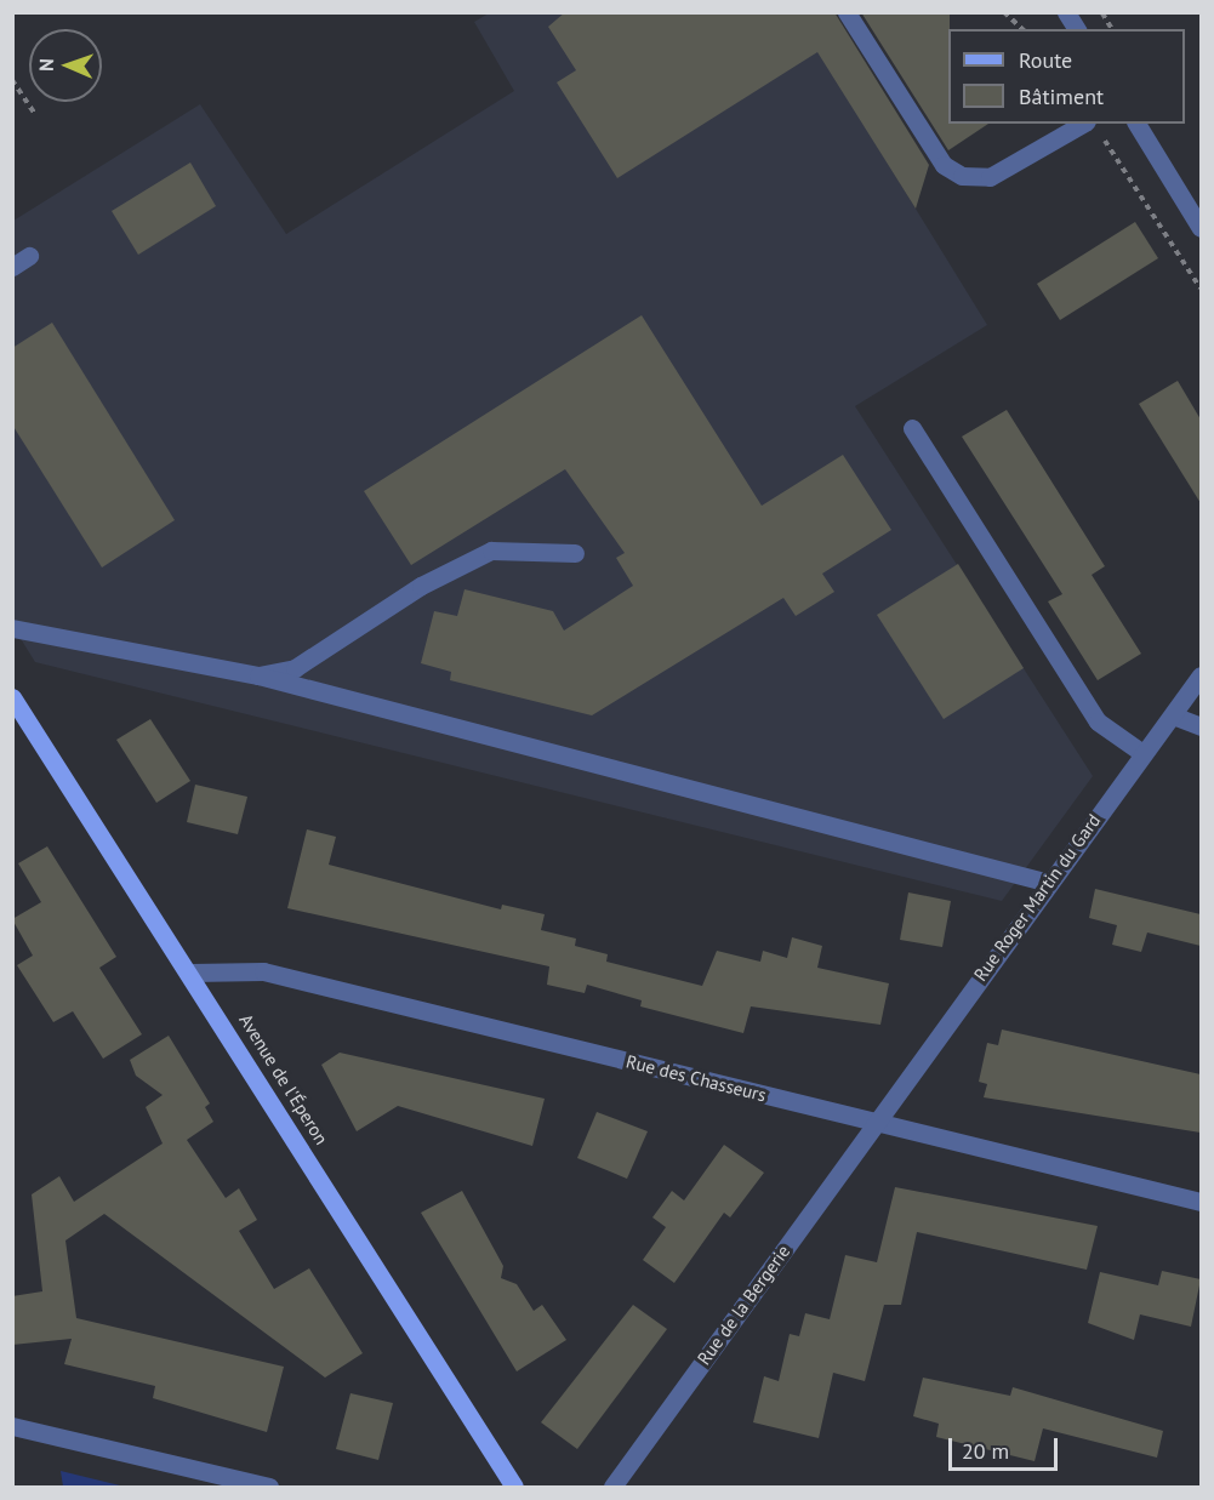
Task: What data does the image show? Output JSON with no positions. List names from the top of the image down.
{
  "streets": {
    "main road": ["Avenue de l'Éperon"],
    "street": ["Rue Roger Martin du Gard", "Rue des Chasseurs", "Rue de la Bergerie"]
  },
  "crossings": [
    ["Rue Roger Martin du Gard", "Rue des Chasseurs"],
    ["Rue Roger Martin du Gard", "Rue de la Bergerie"],
    ["Rue des Chasseurs", "Avenue de l'Éperon"],
    ["Rue des Chasseurs", "Rue de la Bergerie"]
  ],
  "legend": ["Route", "Bâtiment"],
  "scale_bar": "20 m",
  "north": "left"
}
